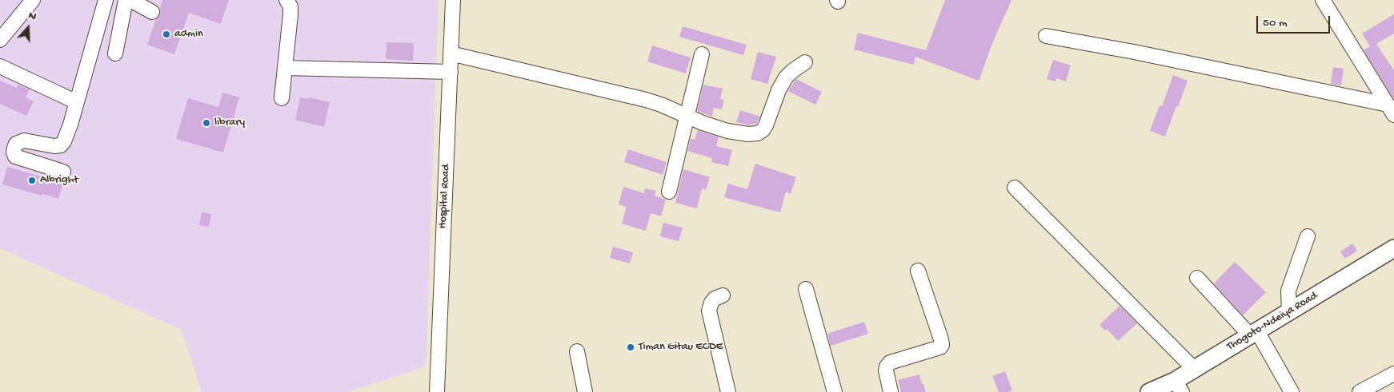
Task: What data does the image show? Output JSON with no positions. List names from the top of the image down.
{
  "streets": {
    "main road": ["Thogoto-Ndeiya Road"],
    "street": ["Hospital Road"]
  },
  "places": [
    "admin",
    "library",
    "Albright",
    "Timan Gitau ECDE"
  ],
  "scale_bar": "50 m",
  "north": "top"
}
